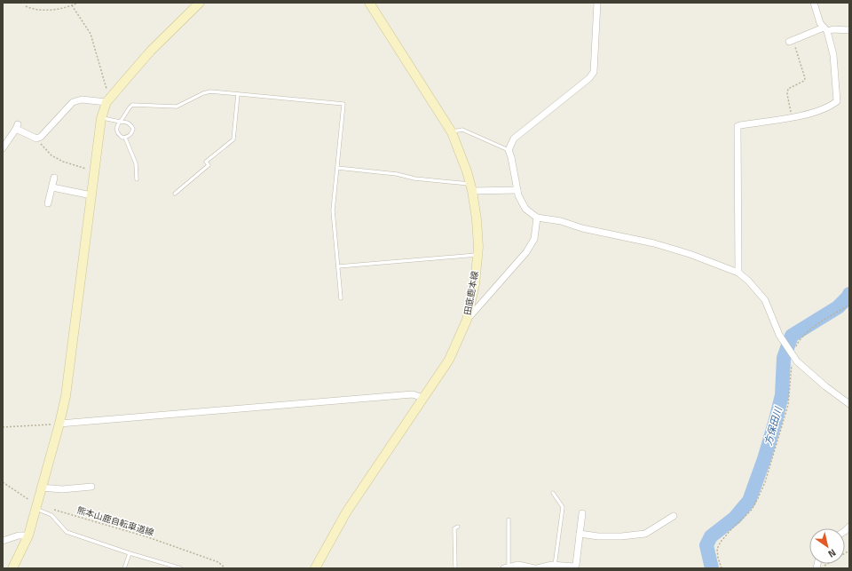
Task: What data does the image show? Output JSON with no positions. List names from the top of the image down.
{
  "streets": {
    "main road": ["田底鹿本線"],
    "path": ["熊本山鹿自転車道線"]
  },
  "water": ["方保田川"],
  "north": "bottom right"
}
